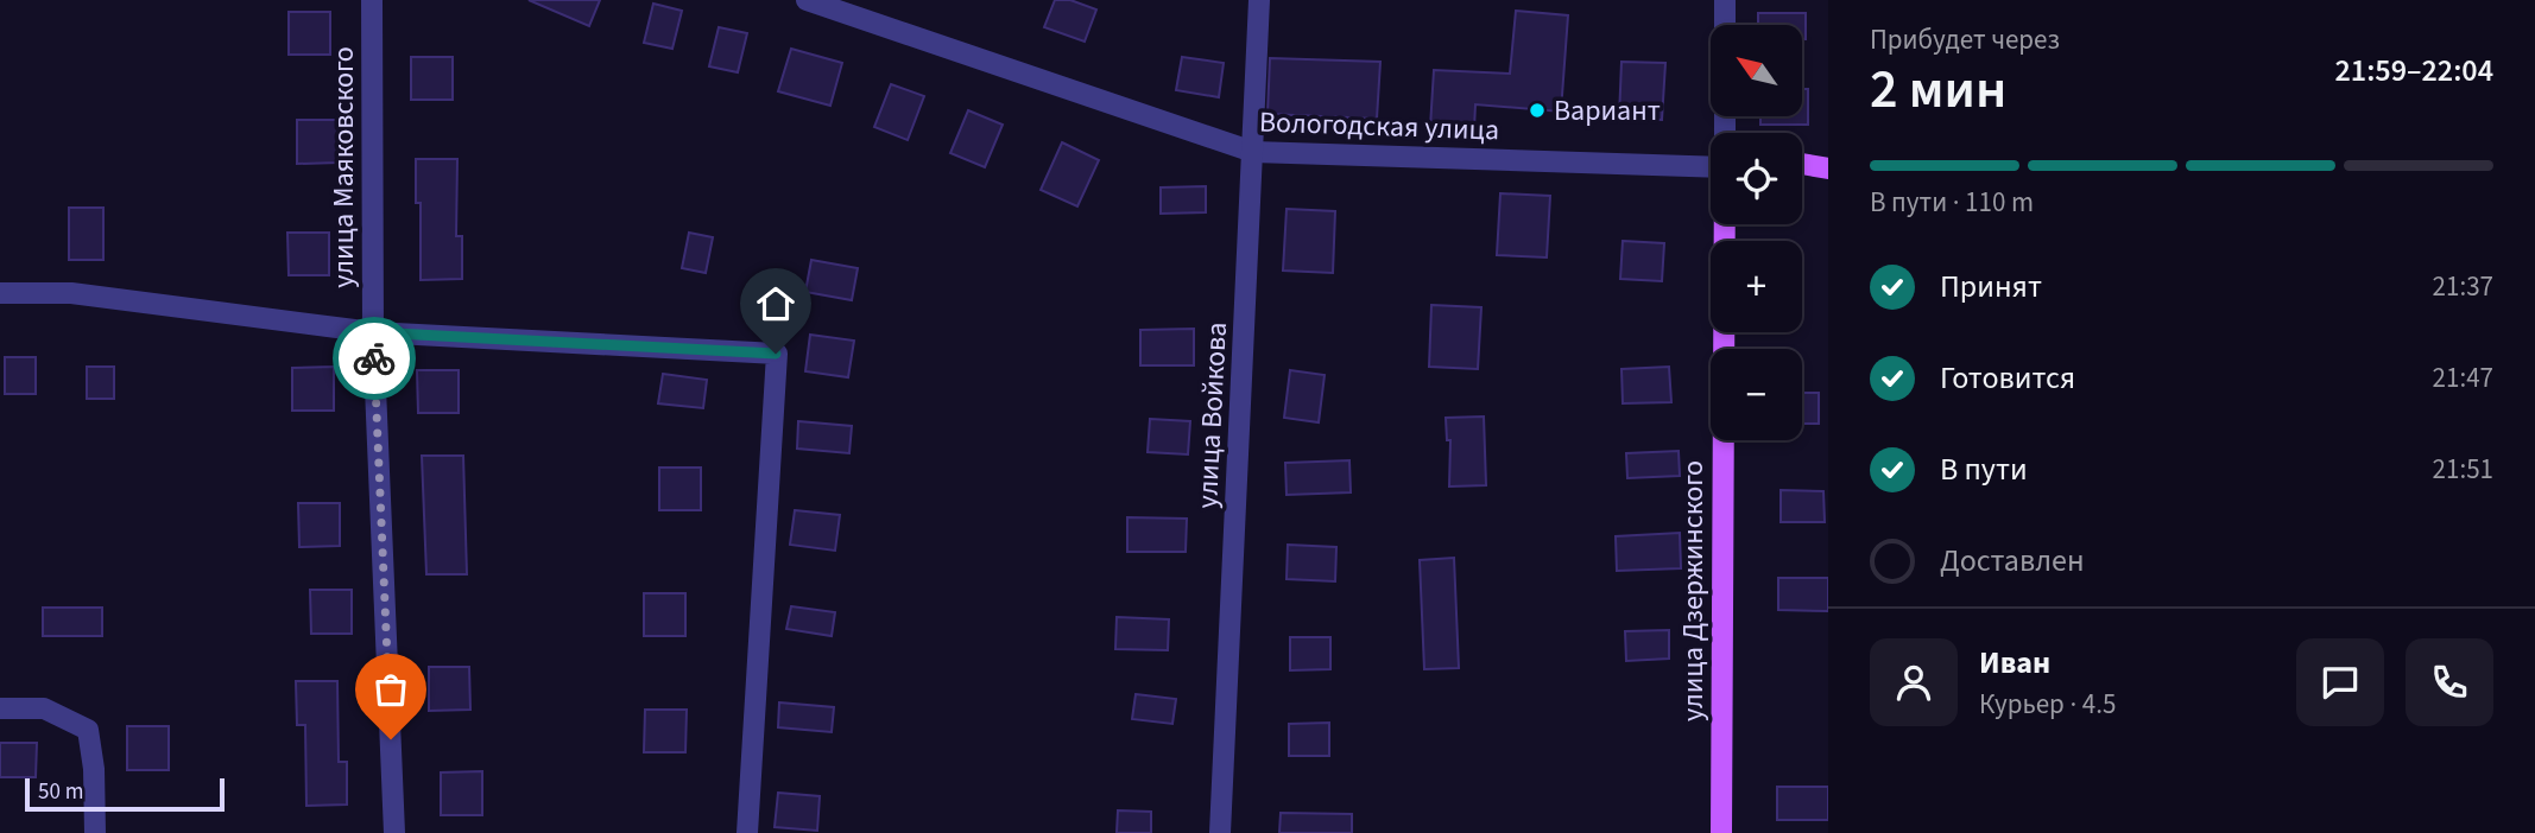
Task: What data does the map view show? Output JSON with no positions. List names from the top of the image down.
{
  "streets": {
    "main road": ["улица Дзержинского"],
    "street": ["Вологодская улица", "улица Маяковского", "улица Войкова"]
  },
  "crossings": [
    ["Вологодская улица", "улица Войкова"]
  ],
  "places": ["Вариант"],
  "scale_bar": "50 m",
  "north": "top left",
  "page": {
    "heading": ["2 мин", "Прибудет через", "21:59–22:04"],
    "panel": ["Иван", "Курьер · 4.5"],
    "map_buttons": ["+", "−"],
    "bar": "В пути · 110 m",
    "list": [
      ["Принят", "21:37"],
      ["Готовится", "21:47"],
      ["В пути", "21:51"],
      "Доставлен"
    ],
    "scale": "50 m"
  }
}
